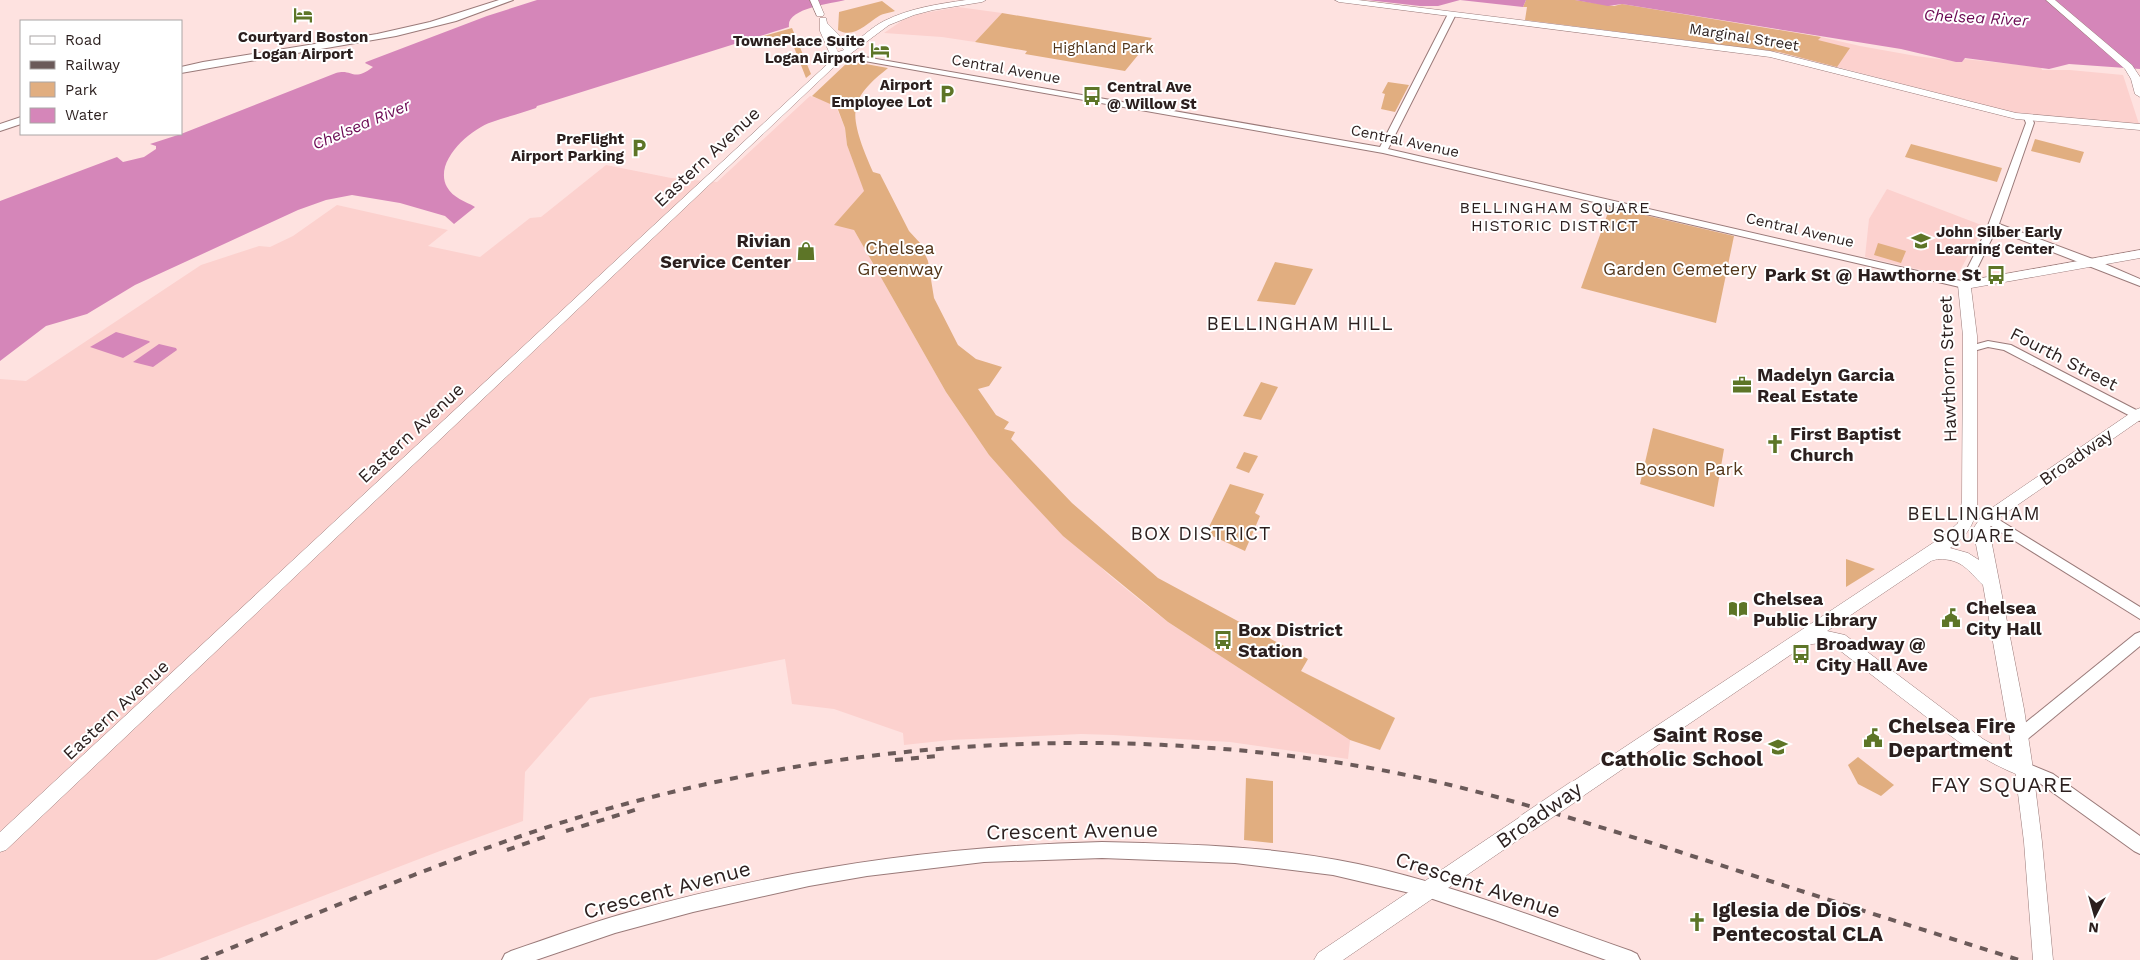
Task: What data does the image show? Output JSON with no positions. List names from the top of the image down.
{
  "streets": {
    "main road": [
      "Marginal Street",
      "Eastern Avenue",
      "Hawthorn Street",
      "Broadway"
    ],
    "street": ["Central Avenue", "Fourth Street", "Crescent Avenue"]
  },
  "crossings": [
    ["Marginal Street", "Hawthorn Street"],
    ["Central Avenue", "Eastern Avenue"],
    ["Central Avenue", "Hawthorn Street"],
    ["Fourth Street", "Hawthorn Street"],
    ["Fourth Street", "Broadway"],
    ["Hawthorn Street", "Broadway"],
    ["Broadway", "Crescent Avenue"]
  ],
  "districts": [
    "BELLINGHAM SQUARE HISTORIC DISTRICT",
    "BELLINGHAM HILL",
    "BELLINGHAM SQUARE",
    "BOX DISTRICT",
    "FAY SQUARE"
  ],
  "water": ["Chelsea River"],
  "parks": [
    "Highland Park",
    "Chelsea Greenway",
    "Garden Cemetery",
    "Bosson Park"
  ],
  "places": {
    "hotel": ["Courtyard Boston Logan Airport", "TownePlace Suite Logan Airport"],
    "parking": ["Airport Employee Lot", "PreFlight Airport Parking"],
    "bus stop": [
      "Central Ave @ Willow St",
      "Park St @ Hawthorne St",
      "Box District Station",
      "Broadway @ City Hall Ave"
    ],
    "school or university": ["John Silber Early Learning Center", "Saint Rose Catholic School"],
    "shop": ["Rivian Service Center"],
    "office": ["Madelyn Garcia Real Estate"],
    "church": ["First Baptist Church", "Iglesia de Dios Pentecostal CLA"],
    "library": ["Chelsea Public Library"],
    "public building": ["Chelsea City Hall", "Chelsea Fire Department"]
  },
  "legend": [
    "Road",
    "Railway",
    "Park",
    "Water"
  ],
  "north": "bottom"
}
